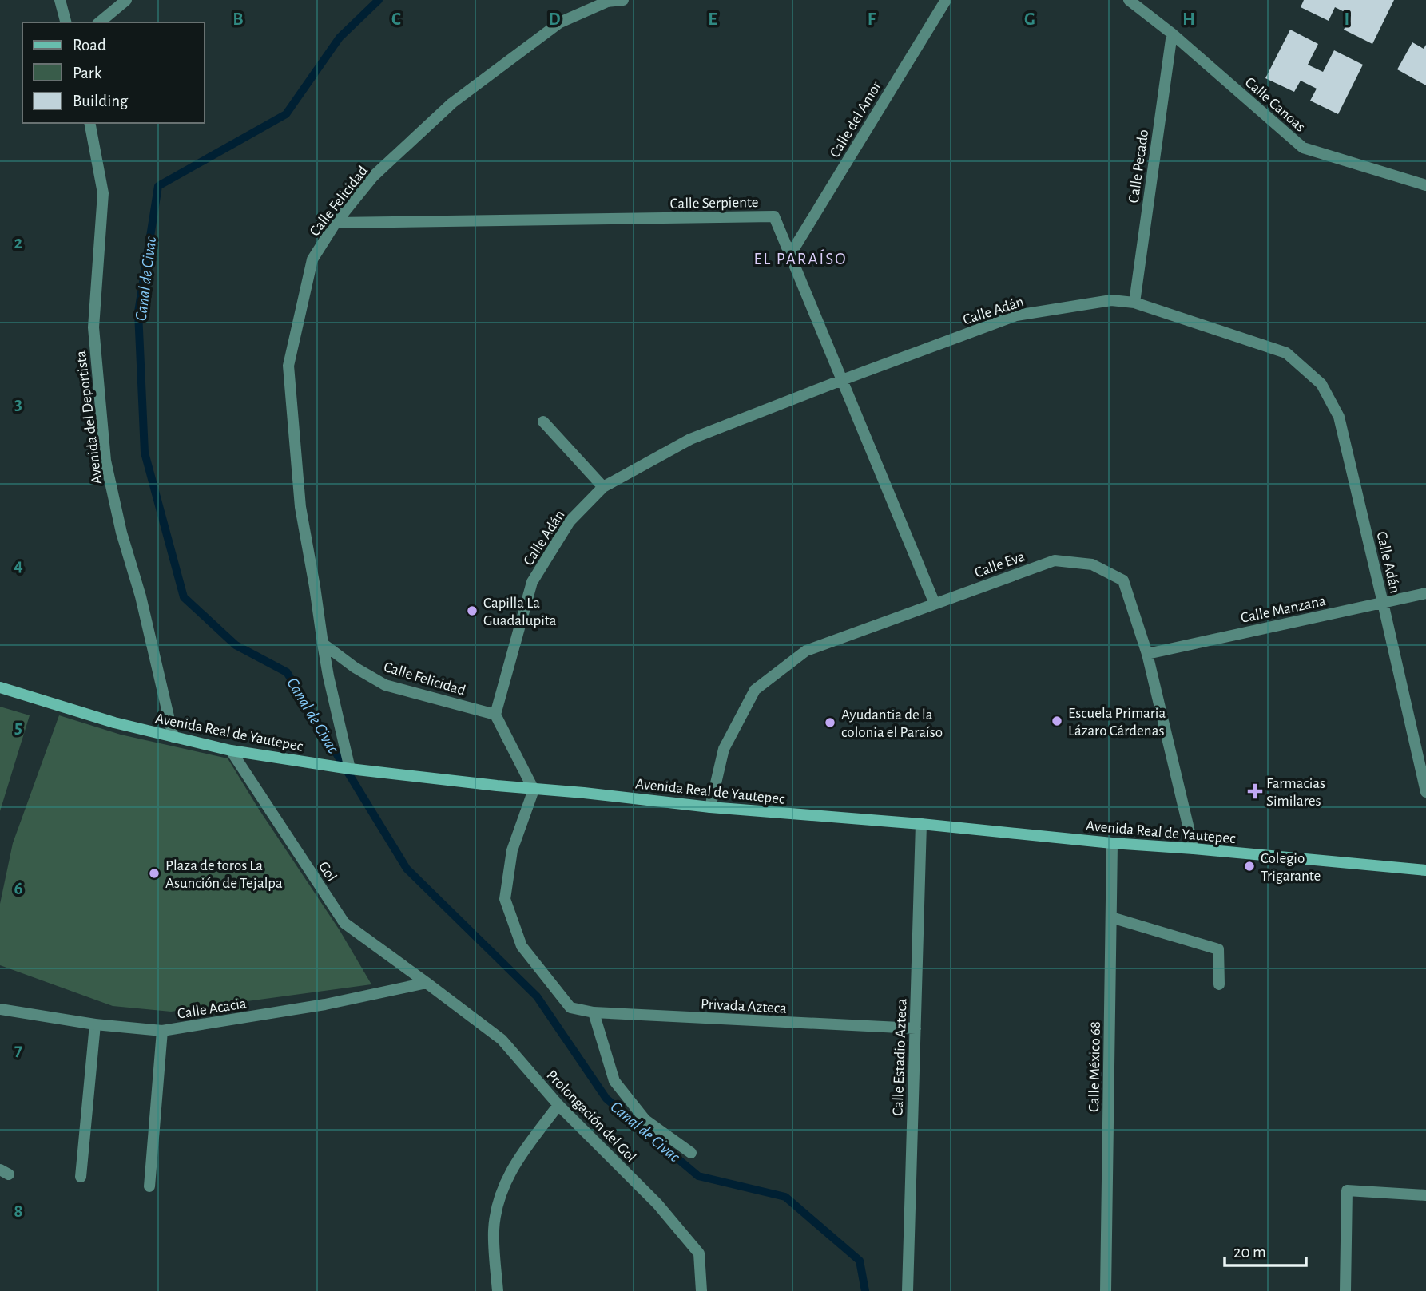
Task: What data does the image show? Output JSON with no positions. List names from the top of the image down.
{
  "streets": {
    "street": [
      "Calle Canoas",
      "Calle del Amor",
      "Calle Pecado",
      "Calle Felicidad",
      "Calle Serpiente",
      "Calle Adán",
      "Avenida del Deportista",
      "Calle Eva",
      "Calle Manzana",
      "Avenida Real de Yautepec",
      "Gol",
      "Privada Azteca",
      "Calle Acacia",
      "Calle Estadio Azteca",
      "Calle México 68",
      "Prolongación del Gol"
    ]
  },
  "crossings": [
    ["Calle Canoas", "Calle Pecado"],
    ["Calle del Amor", "Calle Serpiente"],
    ["Calle Pecado", "Calle Adán"],
    ["Calle Felicidad", "Calle Serpiente"],
    ["Calle Felicidad", "Calle Adán"],
    ["Calle Felicidad", "Avenida Real de Yautepec"],
    ["Calle Serpiente", "Calle Adán"],
    ["Calle Serpiente", "Calle Eva"],
    ["Calle Adán", "Calle Manzana"],
    ["Avenida del Deportista", "Avenida Real de Yautepec"],
    ["Calle Eva", "Calle Manzana"],
    ["Calle Eva", "Avenida Real de Yautepec"],
    ["Avenida Real de Yautepec", "Gol"],
    ["Avenida Real de Yautepec", "Privada Azteca"],
    ["Avenida Real de Yautepec", "Calle Estadio Azteca"],
    ["Avenida Real de Yautepec", "Calle México 68"],
    ["Gol", "Calle Acacia"],
    ["Gol", "Prolongación del Gol"],
    ["Privada Azteca", "Calle Estadio Azteca"],
    ["Calle Acacia", "Prolongación del Gol"]
  ],
  "districts": ["EL PARAÍSO"],
  "water": ["Canal de Civac"],
  "places": {
    "other": [
      "Capilla La Guadalupita",
      "Escuela Primaria Lázaro Cárdenas",
      "Ayudantia de la colonia el Paraíso",
      "Colegio Trigarante",
      "Plaza de toros La Asunción de Tejalpa"
    ],
    "health": ["Farmacias Similares"]
  },
  "legend": ["Road", "Park", "Building"],
  "scale_bar": "20 m",
  "grid": {
    "columns": [
      "B",
      "C",
      "D",
      "E",
      "F",
      "G",
      "H",
      "I"
    ],
    "rows": [
      "2",
      "3",
      "4",
      "5",
      "6",
      "7",
      "8"
    ]
  }
}
